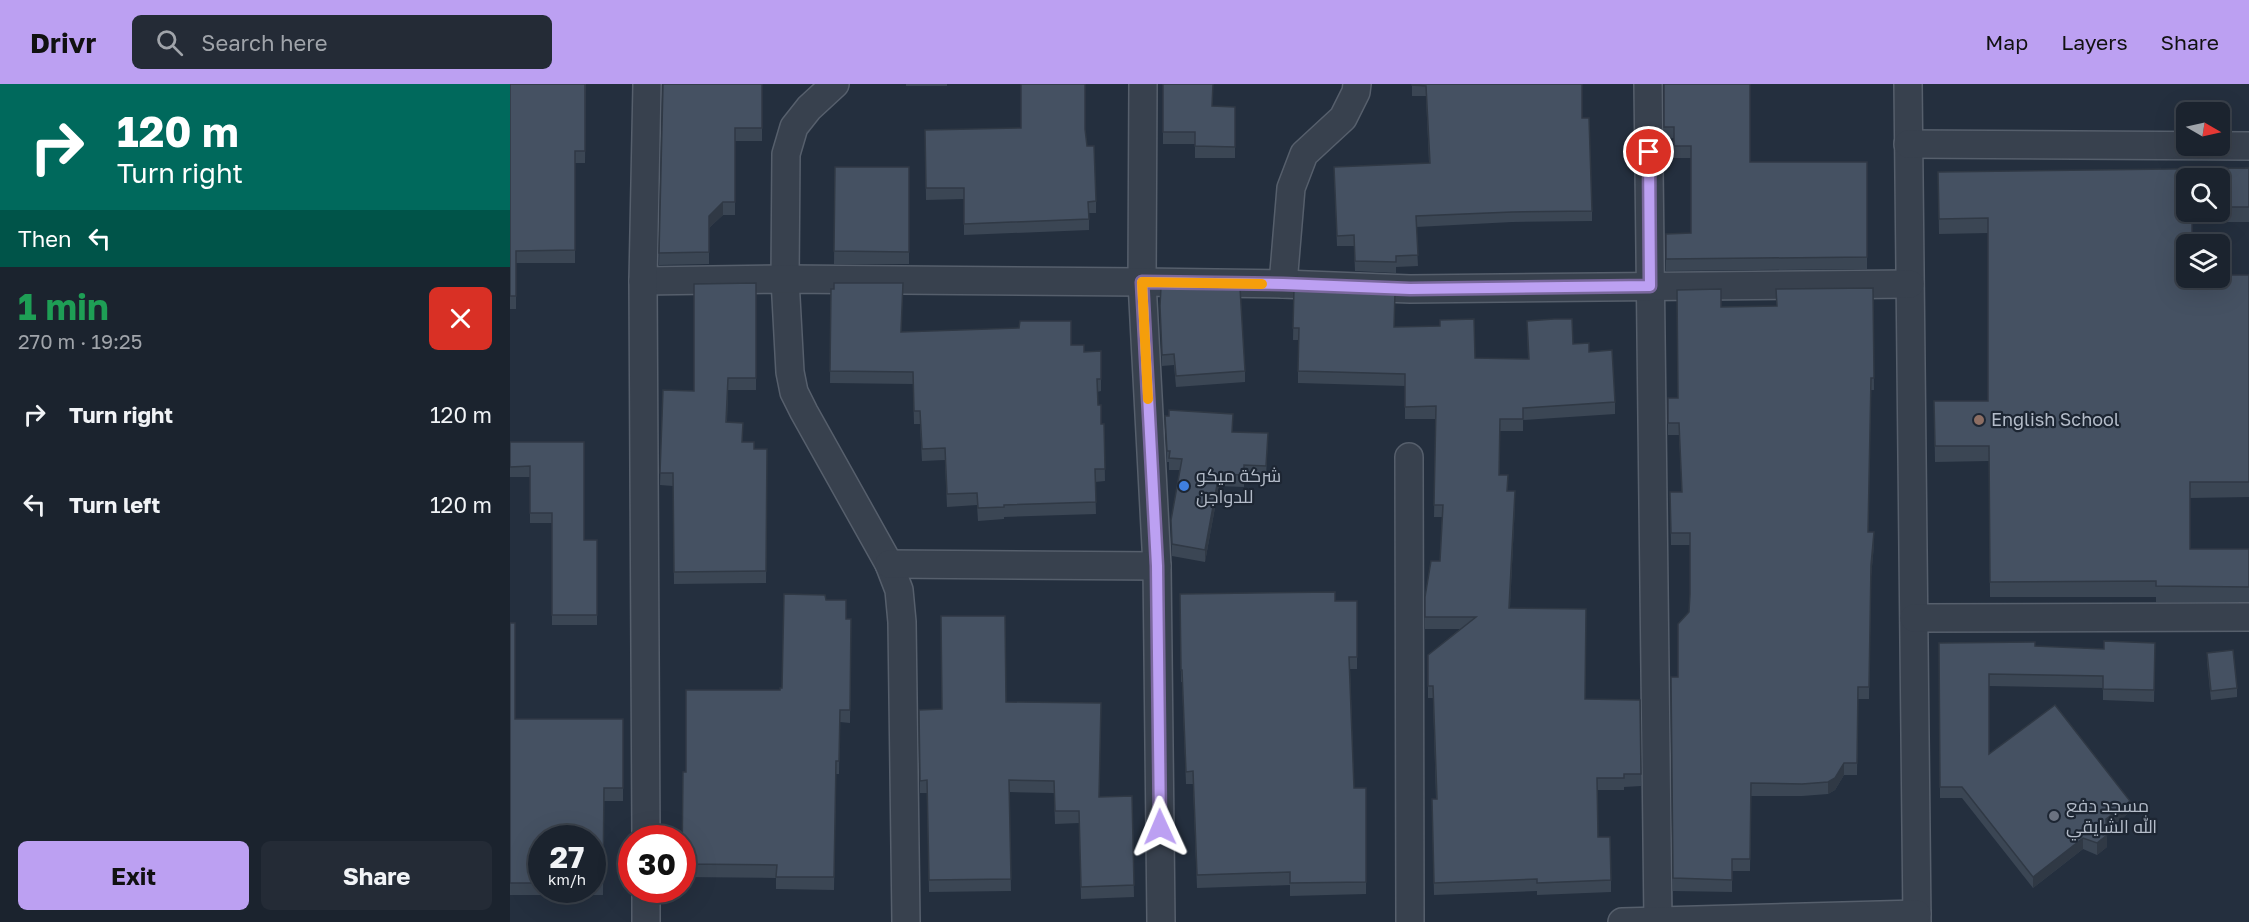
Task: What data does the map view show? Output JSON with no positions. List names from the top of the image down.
{
  "places": ["English School", "شركة ميكو للدواجن", "مسجد دفع الله الشايقي"],
  "north": "right",
  "page": {
    "header": "Drivr",
    "search": "Search here",
    "nav": ["Map", "Layers", "Share"],
    "turn": ["120 m", "Turn right"],
    "then": "Then",
    "heading": ["1 min", "270 m · 19:25"],
    "list": [
      {
        "name": "Turn right",
        "value": "120 m"
      },
      {
        "name": "Turn left",
        "value": "120 m"
      }
    ],
    "speed": "27 km/h",
    "limit": "30",
    "buttons": ["Exit", "Share"]
  }
}
